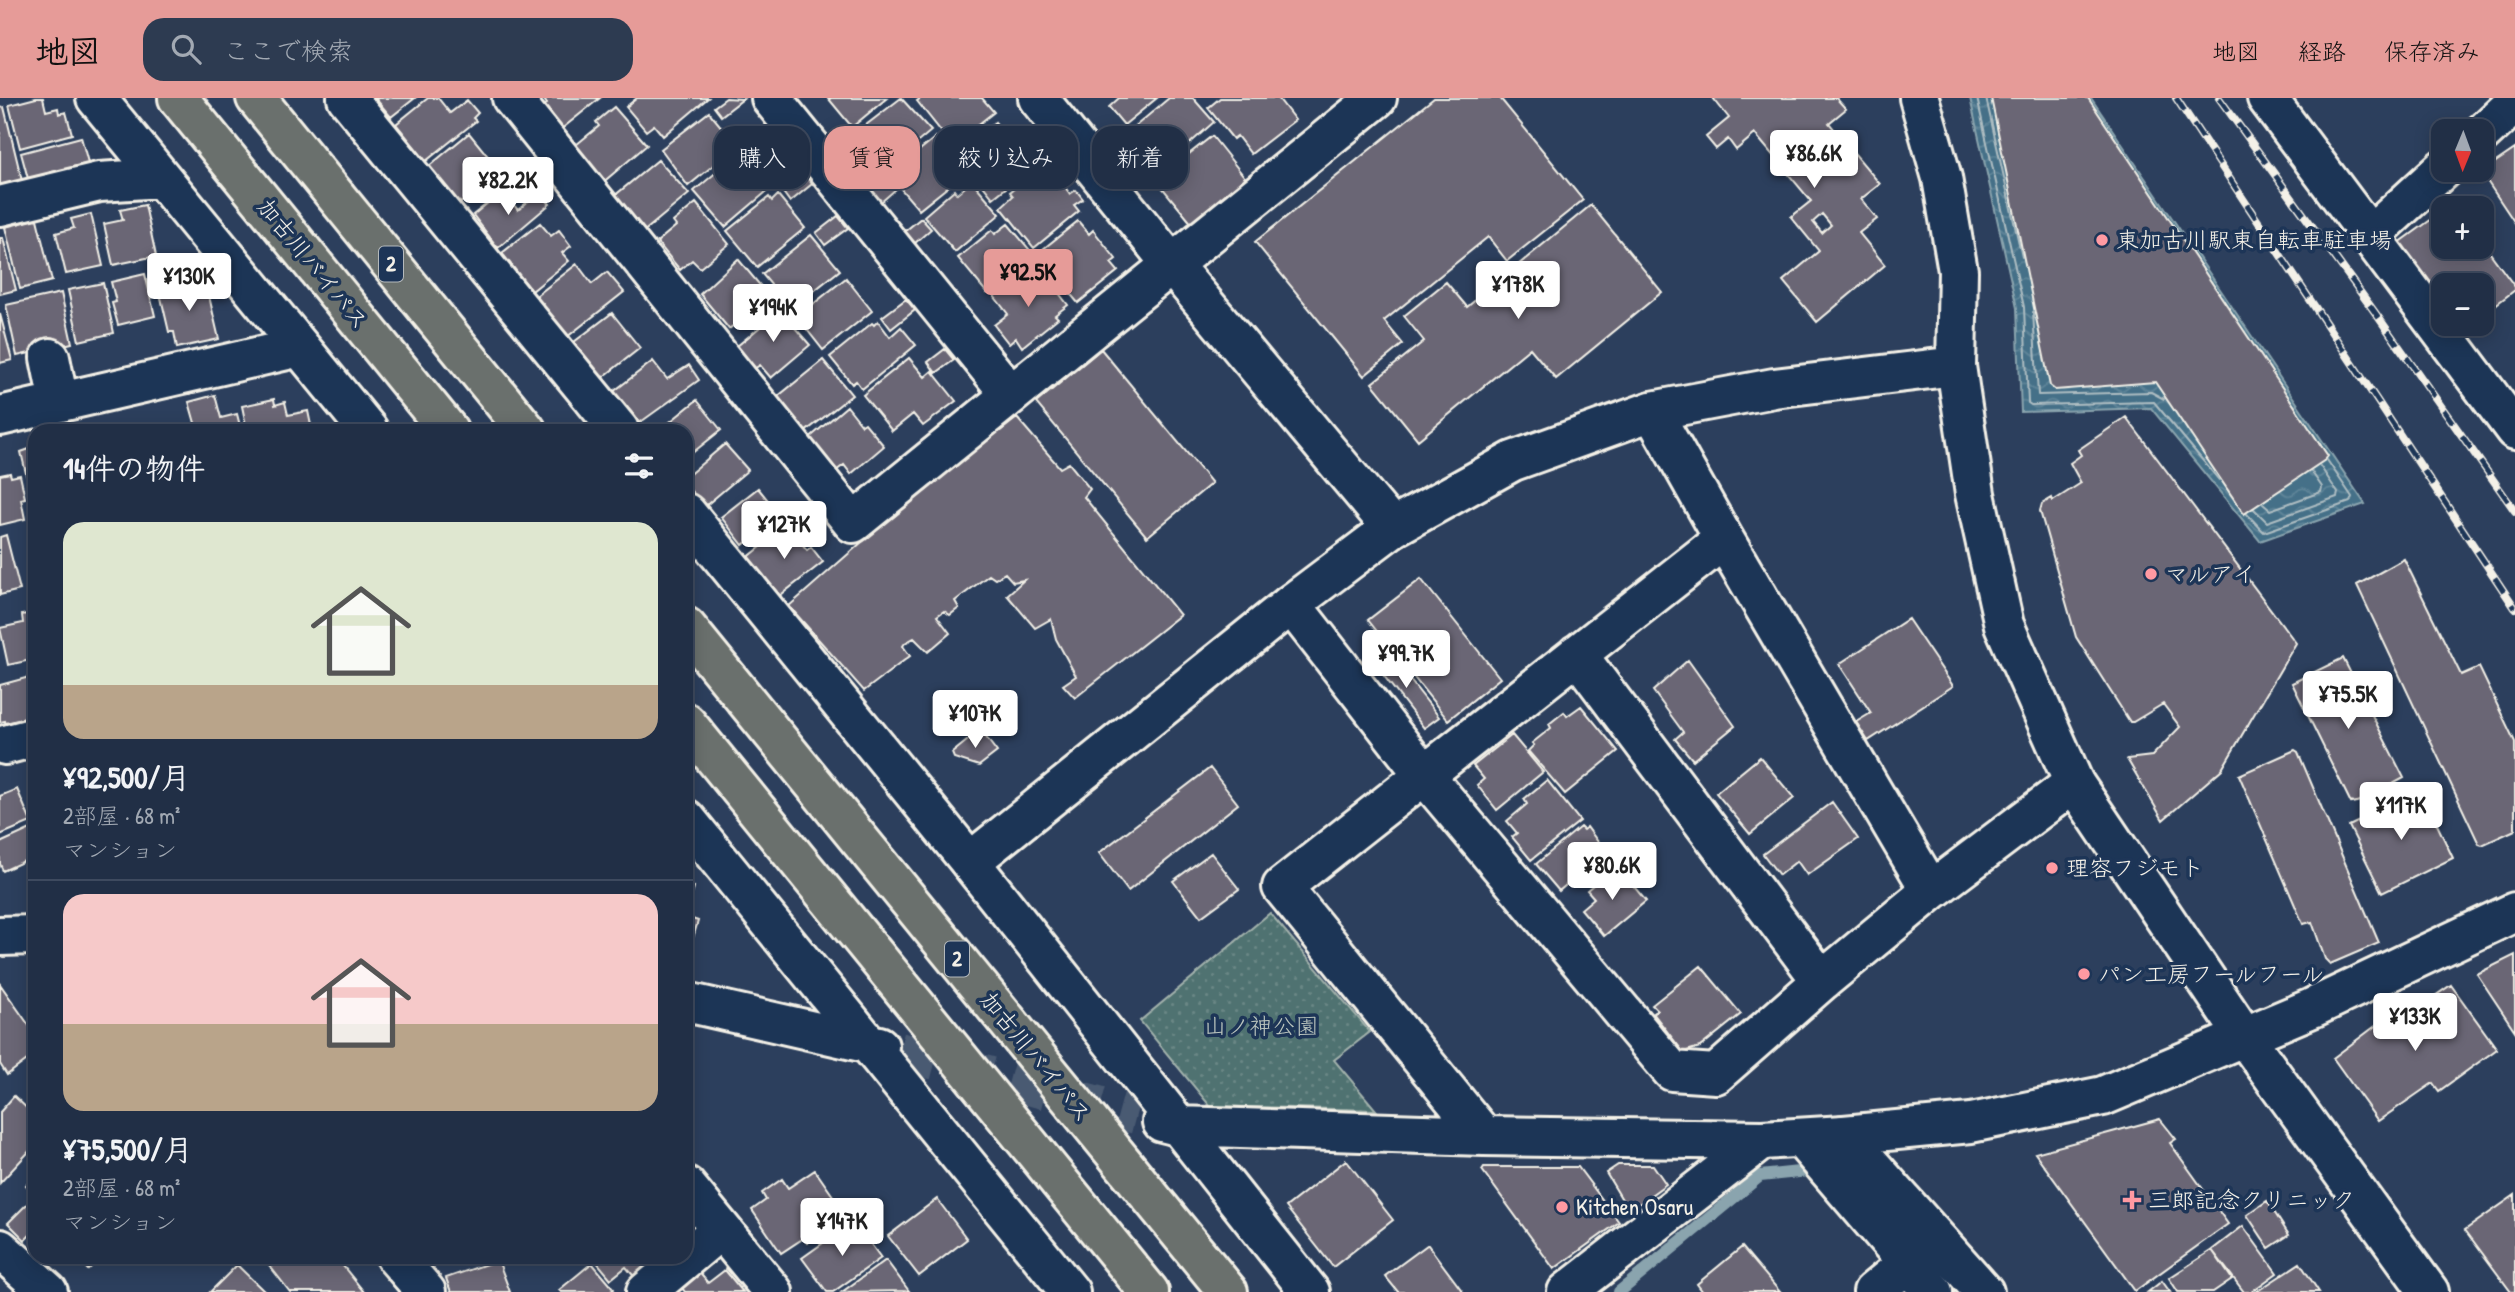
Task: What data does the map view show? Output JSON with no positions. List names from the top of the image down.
{
  "streets": {
    "highway": ["加古川バイパス", "2"]
  },
  "parks": ["山ノ神公園"],
  "places": {
    "other": [
      "東加古川駅東自転車駐車場",
      "マルアイ",
      "理容フジモト",
      "パン工房フールフール",
      "Kitchen Osaru"
    ],
    "health": ["三郎記念クリニック"]
  },
  "north": "bottom",
  "page": {
    "header": "地図",
    "search": "ここで検索",
    "nav": ["地図", "経路", "保存済み"],
    "map_buttons": ["+", "−"],
    "chip": [
      "購入",
      "賃貸",
      "絞り込み",
      "新着"
    ],
    "price": [
      "¥86.6K",
      "¥82.2K",
      "¥92.5K",
      "¥130K",
      "¥178K",
      "¥194K",
      "¥127K",
      "¥99.7K",
      "¥75.5K",
      "¥107K",
      "¥117K",
      "¥80.6K",
      "¥133K",
      "¥147K"
    ],
    "heading": "14件の物件",
    "list": [
      {
        "name": "¥92,500/月",
        "note": "2部屋 · 68 m² · マンション"
      },
      {
        "name": "¥75,500/月",
        "note": "2部屋 · 68 m² · マンション"
      }
    ]
  }
}
